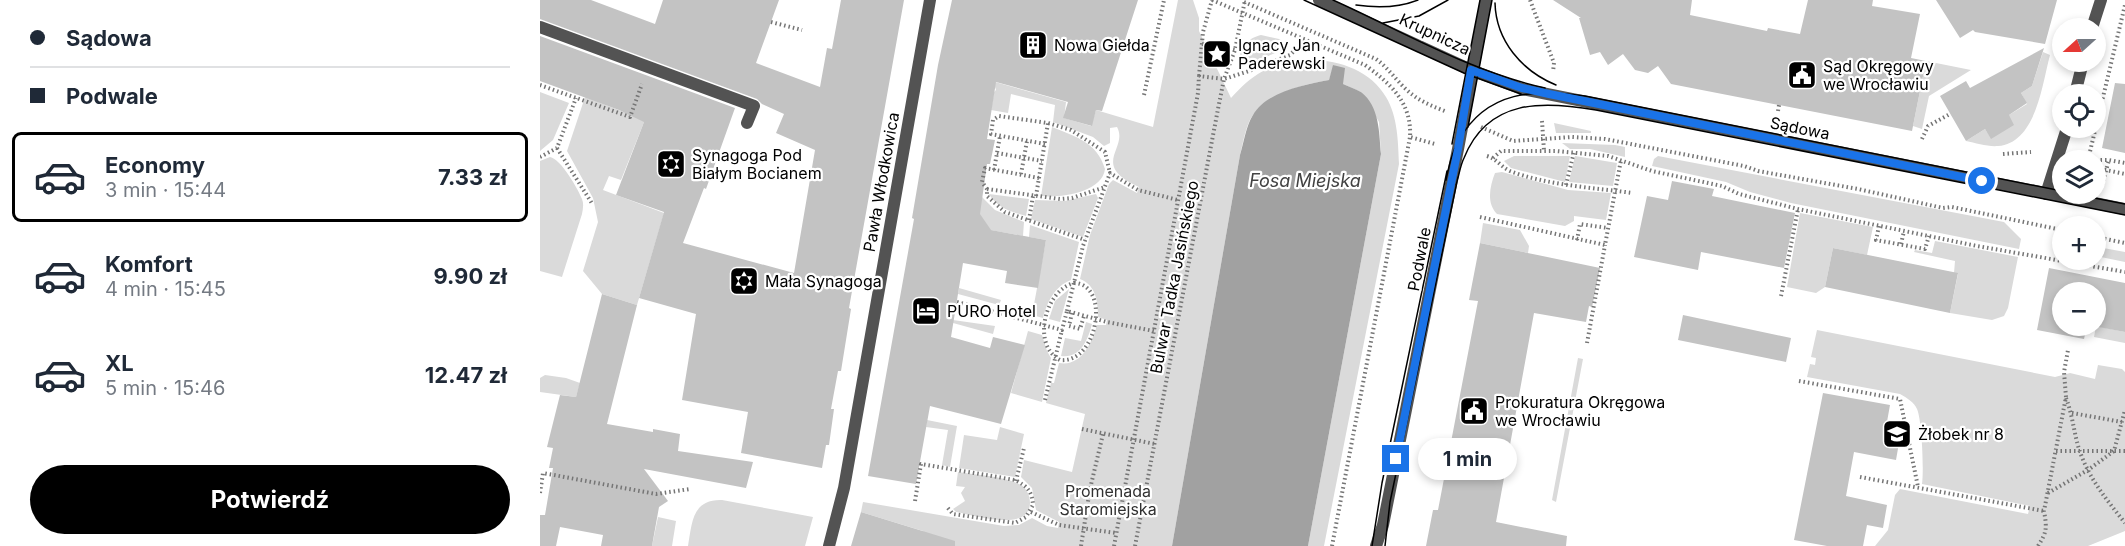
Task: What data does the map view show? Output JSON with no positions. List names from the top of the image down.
{
  "streets": {
    "street": [
      "Krupnicza",
      "Sądowa",
      "Pawła Włodkowica",
      "Podwale"
    ],
    "path": ["Bulwar Tadka Jasińskiego"]
  },
  "crossings": [
    ["Krupnicza", "Sądowa"],
    ["Krupnicza", "Podwale"],
    ["Sądowa", "Podwale"]
  ],
  "water": ["Fosa Miejska"],
  "parks": ["Promenada Staromiejska"],
  "places": {
    "building": ["Nowa Giełda"],
    "place": ["Ignacy Jan Paderewski"],
    "public building": ["Sąd Okręgowy we Wrocławiu", "Prokuratura Okręgowa we Wrocławiu"],
    "synagogue": ["Synagoga Pod Białym Bocianem", "Mała Synagoga"],
    "hotel": ["PURO Hotel"],
    "school or university": ["Żłobek nr 8"]
  },
  "north": "left",
  "page": {
    "banner": ["Sądowa", "Podwale"],
    "map_buttons": ["+", "−"],
    "list": [
      {
        "name": "Economy",
        "note": "3 min · 15:44",
        "value": "7.33 zł"
      },
      {
        "name": "Komfort",
        "note": "4 min · 15:45",
        "value": "9.90 zł"
      },
      {
        "name": "XL",
        "note": "5 min · 15:46",
        "value": "12.47 zł"
      }
    ],
    "bubble": "1 min",
    "buttons": "Potwierdź"
  }
}
